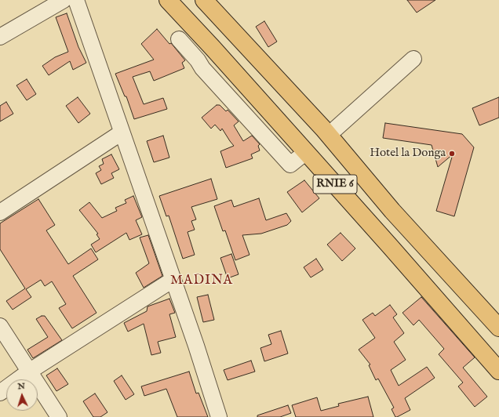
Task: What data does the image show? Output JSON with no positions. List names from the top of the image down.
{
  "streets": {
    "main road": ["RNIE 6"]
  },
  "districts": ["MADINA"],
  "places": ["Hotel la Donga"],
  "north": "top"
}
